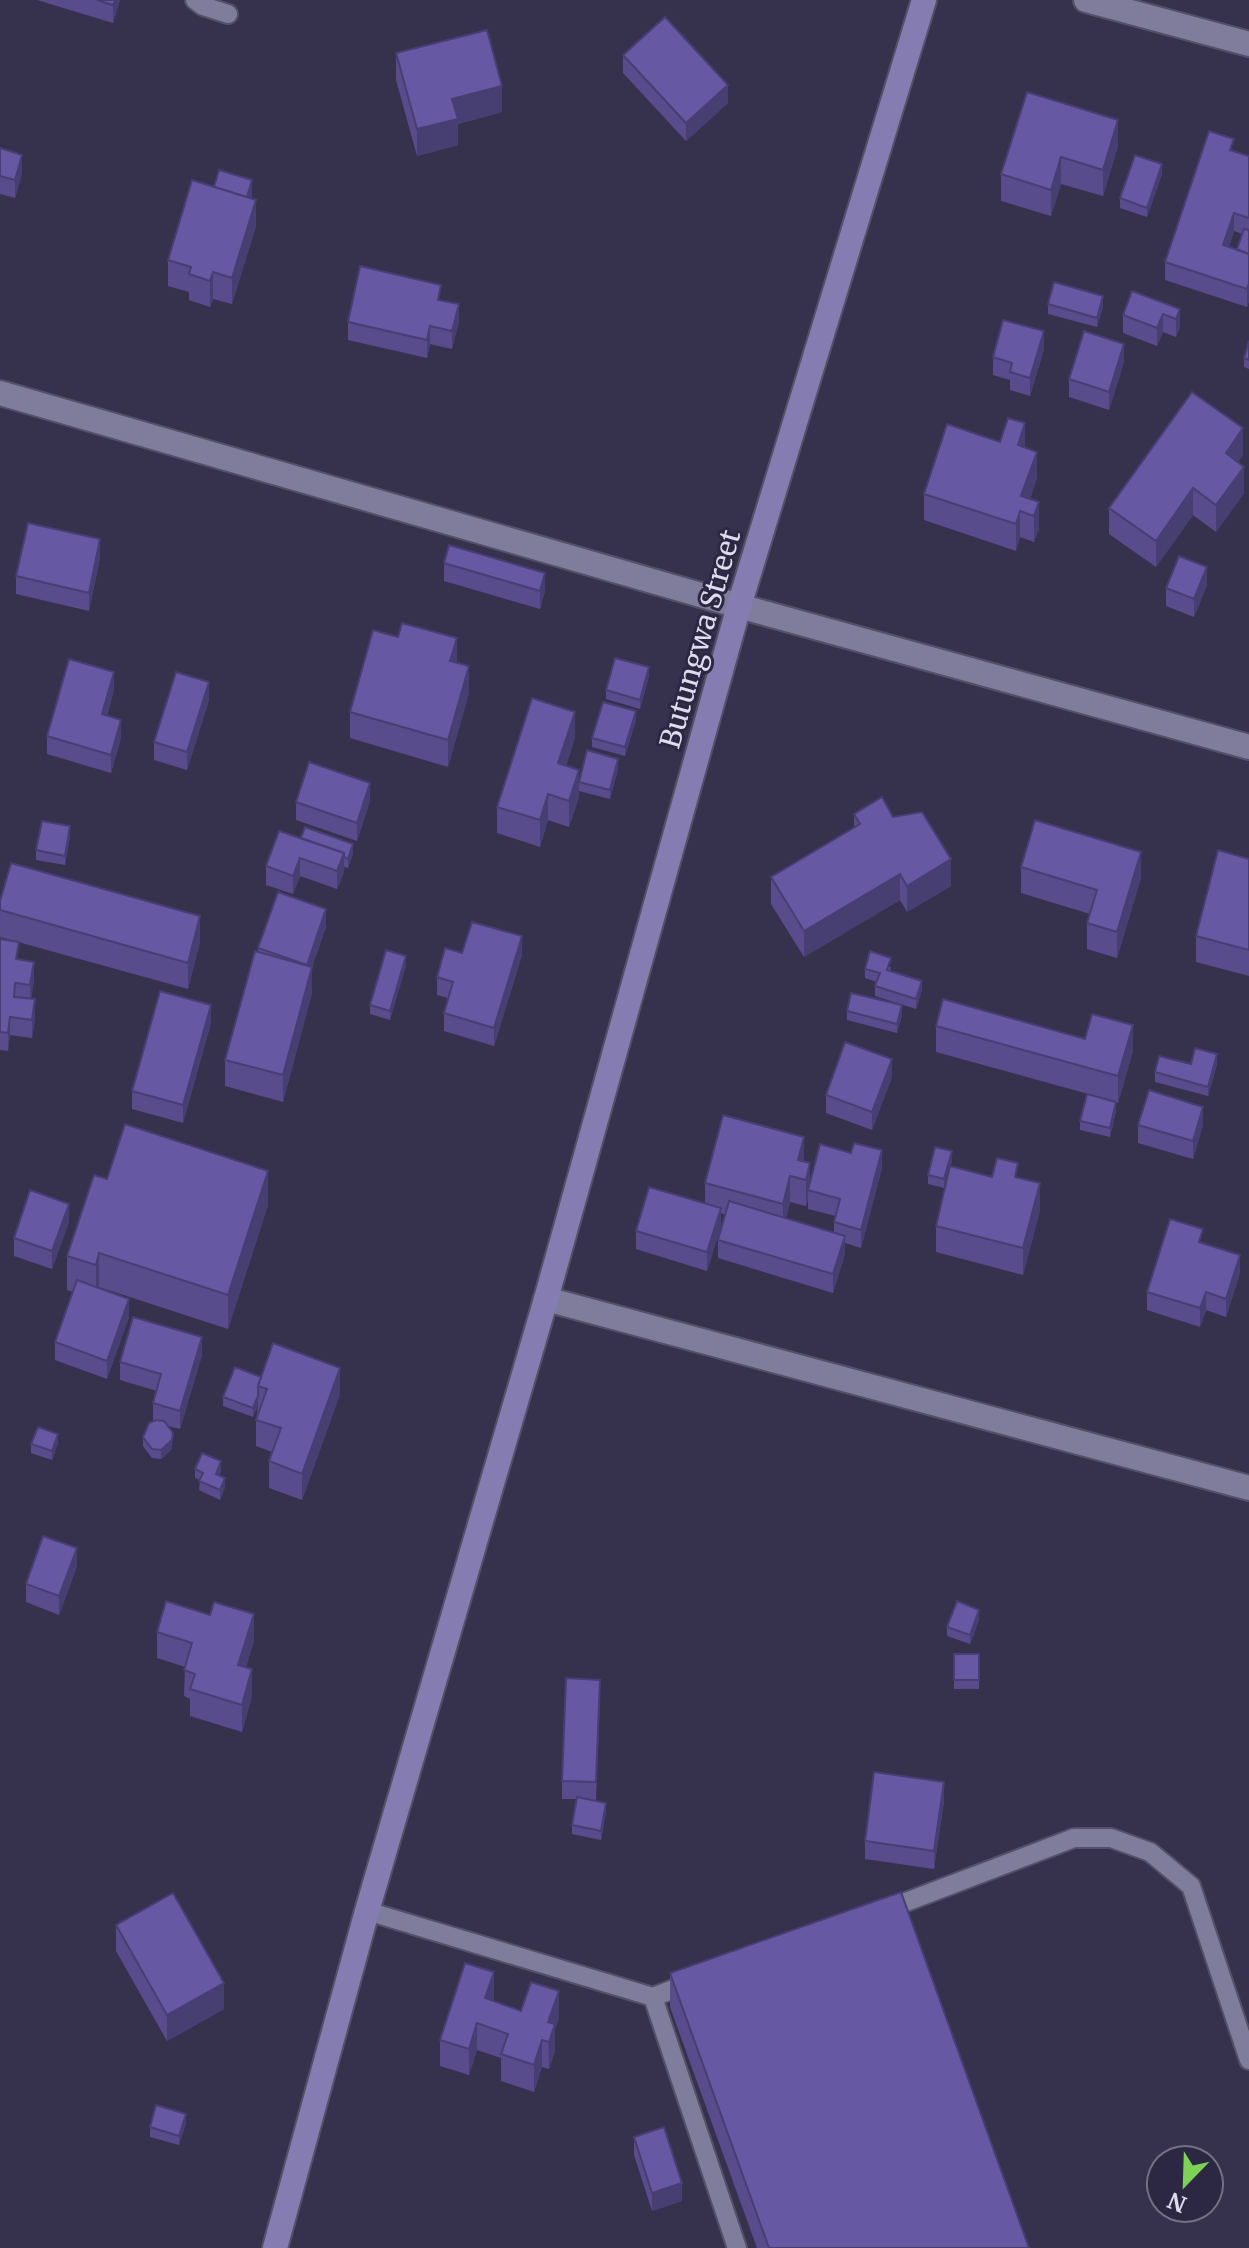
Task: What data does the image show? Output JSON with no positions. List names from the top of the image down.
{
  "streets": {
    "main road": ["Butungwa Street"]
  },
  "north": "bottom left"
}
